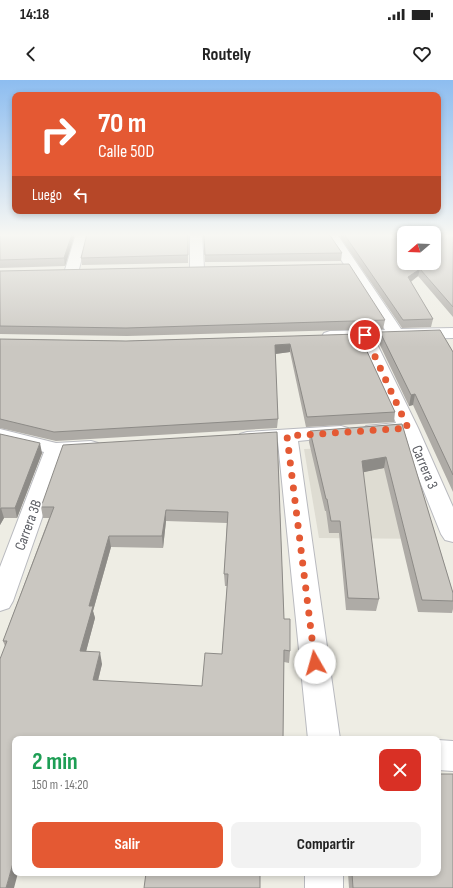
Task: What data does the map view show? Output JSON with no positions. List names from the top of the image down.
{
  "streets": {
    "street": ["Carrera 3", "Carrera 3B"]
  },
  "north": "left",
  "page": {
    "status": "14:18",
    "header": "Routely",
    "turn": ["70 m", "Calle 50D"],
    "then": "Luego",
    "heading": ["2 min", "150 m · 14:20"],
    "buttons": ["Salir", "Compartir"]
  }
}
